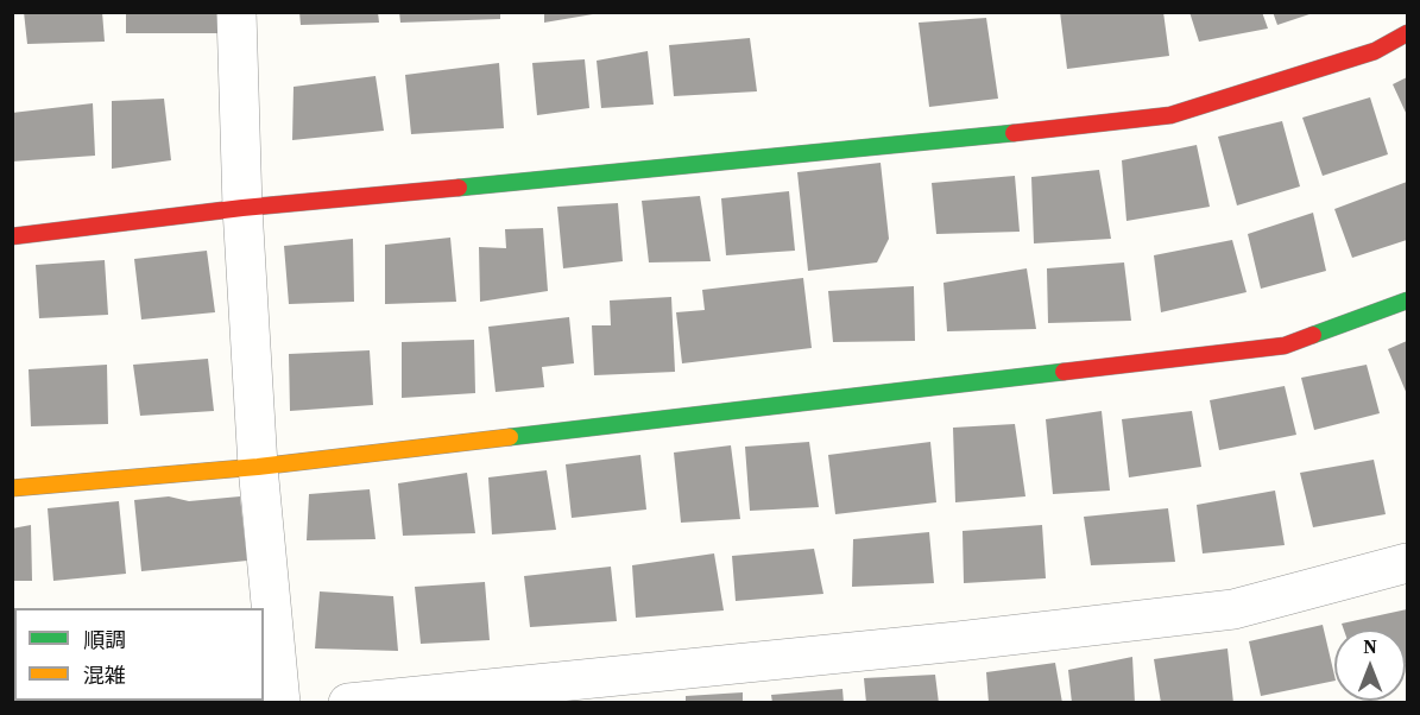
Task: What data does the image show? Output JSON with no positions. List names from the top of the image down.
{
  "legend": ["順調", "混雑"],
  "north": "top"
}
